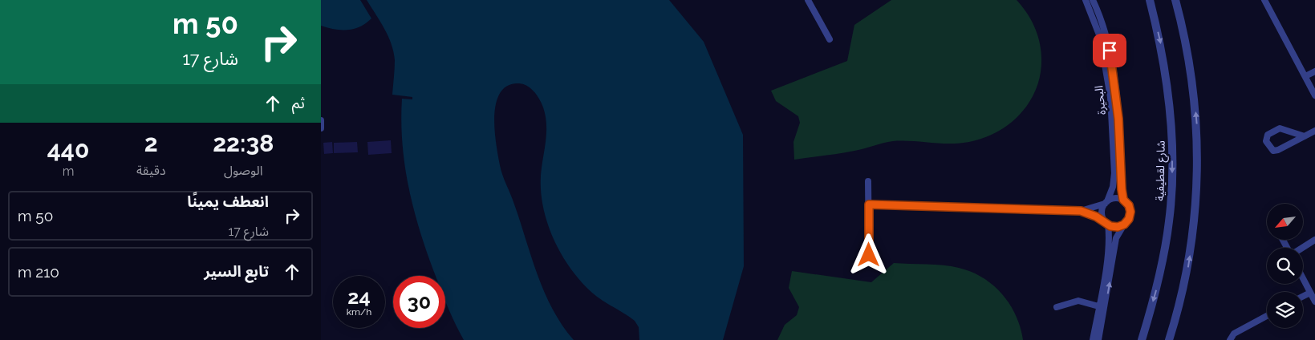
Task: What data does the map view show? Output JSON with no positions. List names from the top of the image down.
{
  "streets": {
    "street": ["البحيرة", "شارع لقطيفية"]
  },
  "north": "bottom left",
  "page": {
    "turn": ["50 m", "شارع 17"],
    "then": "ثم",
    "eta": [
      "22:38",
      "الوصول",
      "2",
      "دقيقة",
      "440",
      "m"
    ],
    "list": [
      {
        "name": "انعطف يمينًا",
        "note": "شارع 17",
        "value": "50 m"
      },
      {
        "name": "تابع السير",
        "value": "210 m"
      }
    ],
    "speed": "24 km/h",
    "limit": "30"
  }
}
